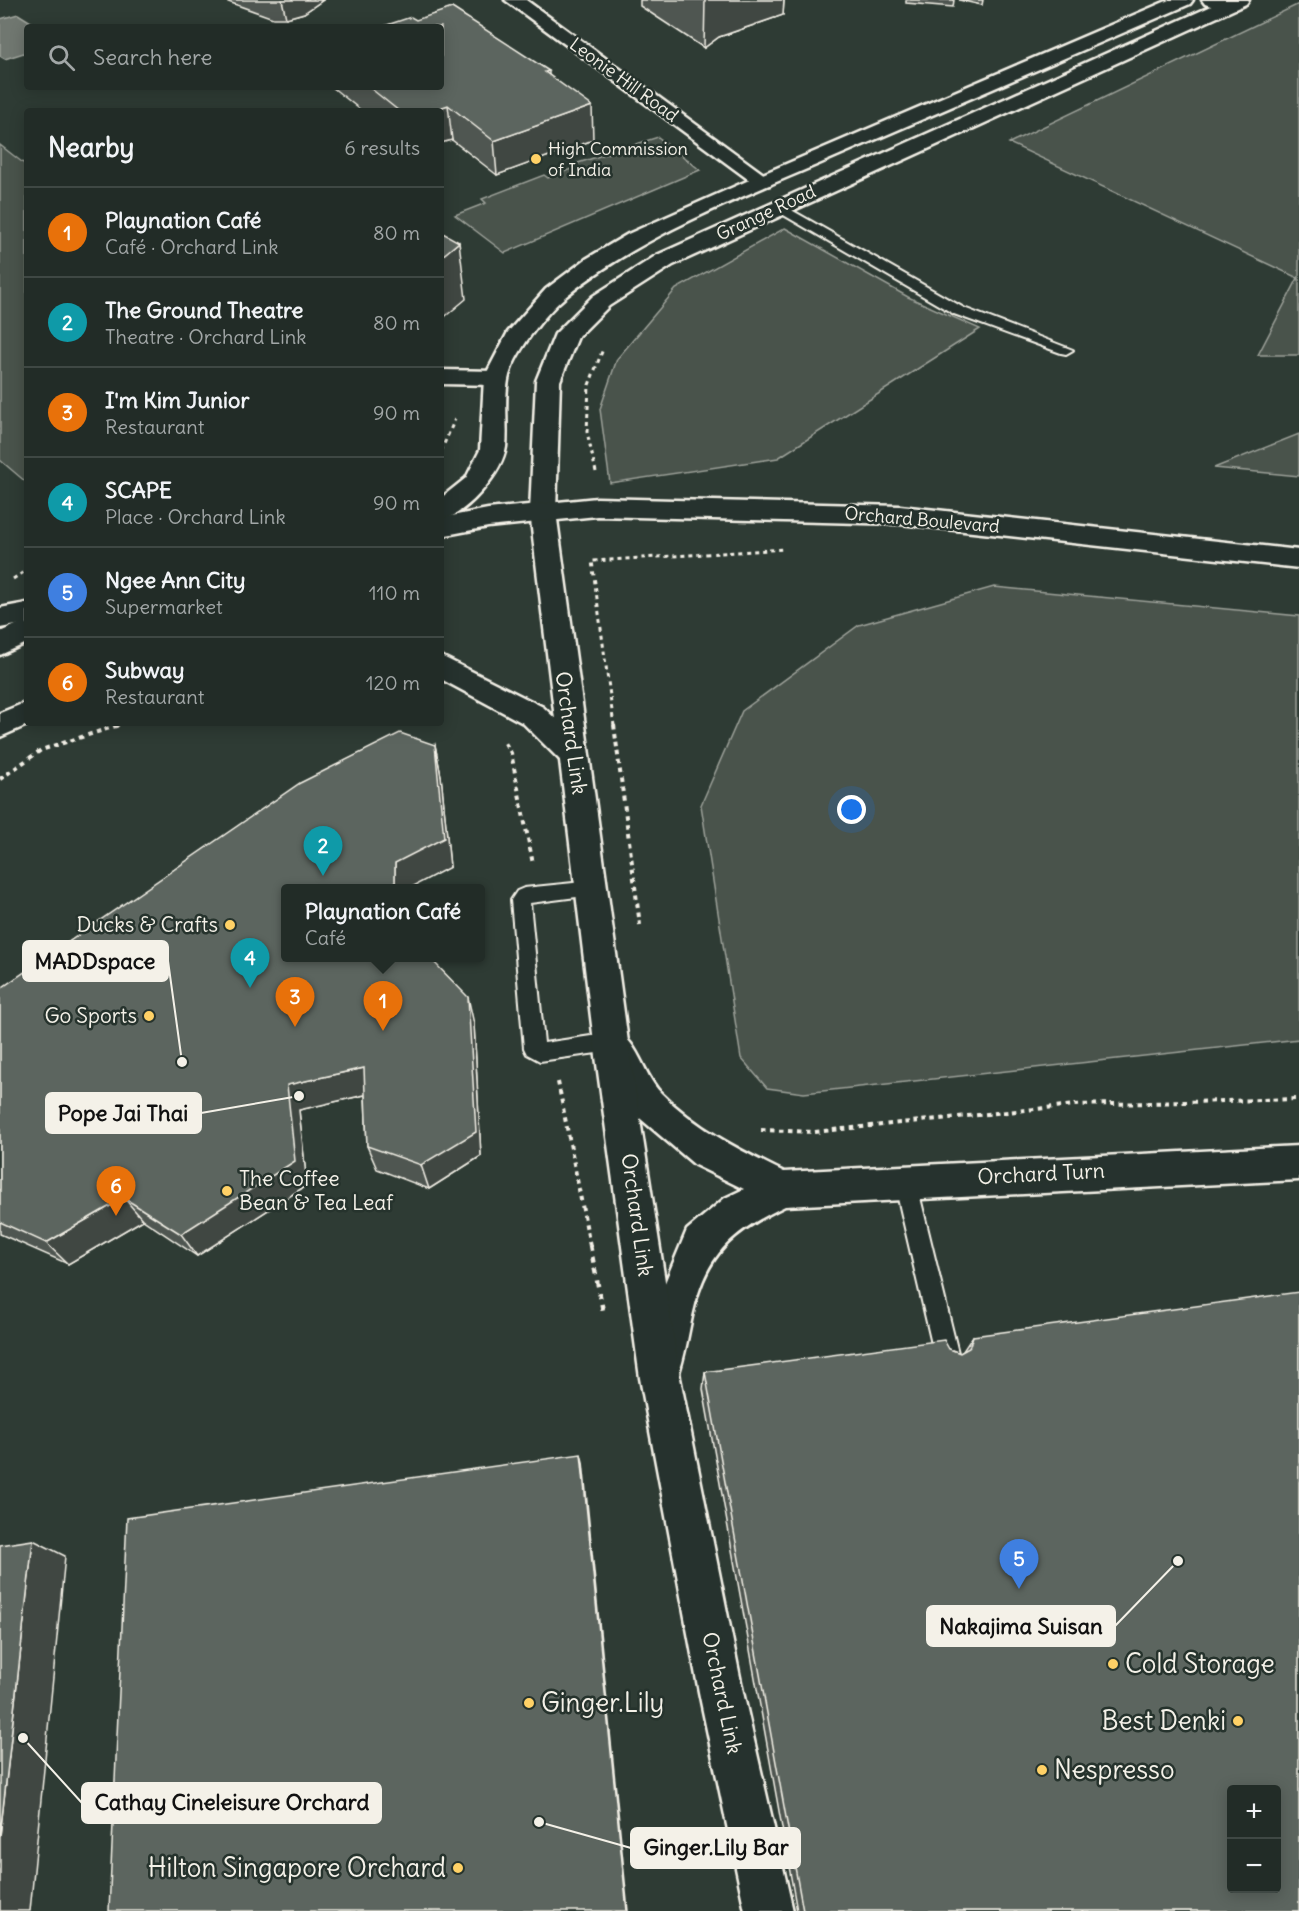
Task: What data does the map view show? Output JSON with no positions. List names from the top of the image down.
{
  "streets": {
    "main road": [
      "Leonie Hill Road",
      "Grange Road",
      "Orchard Boulevard",
      "Orchard Link",
      "Orchard Turn"
    ]
  },
  "crossings": [
    ["Leonie Hill Road", "Grange Road"],
    ["Grange Road", "Orchard Boulevard"],
    ["Grange Road", "Orchard Link"],
    ["Orchard Boulevard", "Orchard Link"],
    ["Orchard Link", "Orchard Turn"]
  ],
  "places": [
    "High Commission of India",
    "Ducks & Crafts",
    "Go Sports",
    "MADDspace",
    "Pope Jai Thai",
    "The Coffee Bean & Tea Leaf",
    "Nakajima Suisan",
    "Cold Storage",
    "Ginger.Lily",
    "Best Denki",
    "Cathay Cineleisure Orchard",
    "Nespresso",
    "Ginger.Lily Bar",
    "Hilton Singapore Orchard"
  ],
  "page": {
    "search": "Search here",
    "heading": ["Nearby", "6 results"],
    "list": [
      {
        "mark": "1",
        "name": "Playnation Café",
        "note": "Café · Orchard Link",
        "value": "80 m"
      },
      {
        "mark": "2",
        "name": "The Ground Theatre",
        "note": "Theatre · Orchard Link",
        "value": "80 m"
      },
      {
        "mark": "3",
        "name": "I'm Kim Junior",
        "note": "Restaurant",
        "value": "90 m"
      },
      {
        "mark": "4",
        "name": "SCAPE",
        "note": "Place · Orchard Link",
        "value": "90 m"
      },
      {
        "mark": "5",
        "name": "Ngee Ann City",
        "note": "Supermarket",
        "value": "110 m"
      },
      {
        "mark": "6",
        "name": "Subway",
        "note": "Restaurant",
        "value": "120 m"
      }
    ],
    "pins": [
      "2",
      "4",
      "3",
      "1",
      "6",
      "5"
    ],
    "popup": ["Playnation Café", "Café"],
    "map_buttons": ["+", "−"]
  }
}
